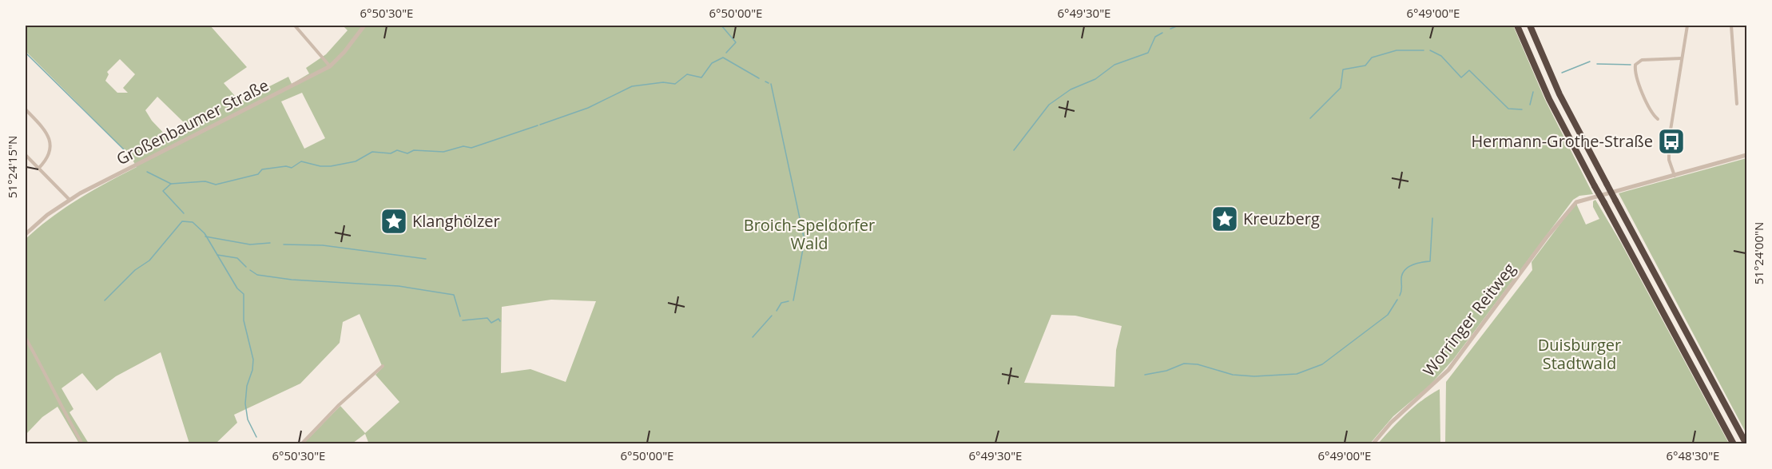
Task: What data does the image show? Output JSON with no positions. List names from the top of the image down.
{
  "streets": {
    "street": ["Großenbaumer Straße", "Worringer Reitweg"]
  },
  "parks": ["Broich-Speldorfer Wald", "Duisburger Stadtwald"],
  "places": {
    "bus stop": ["Hermann-Grothe-Straße"],
    "place": ["Kreuzberg", "Klanghölzer"]
  },
  "coordinates": [
    "6°50'30\"E",
    "6°50'00\"E",
    "6°49'30\"E",
    "6°49'00\"E",
    "51°24'15\"N",
    "51°24'00\"N",
    "6°48'30\"E"
  ]
}
